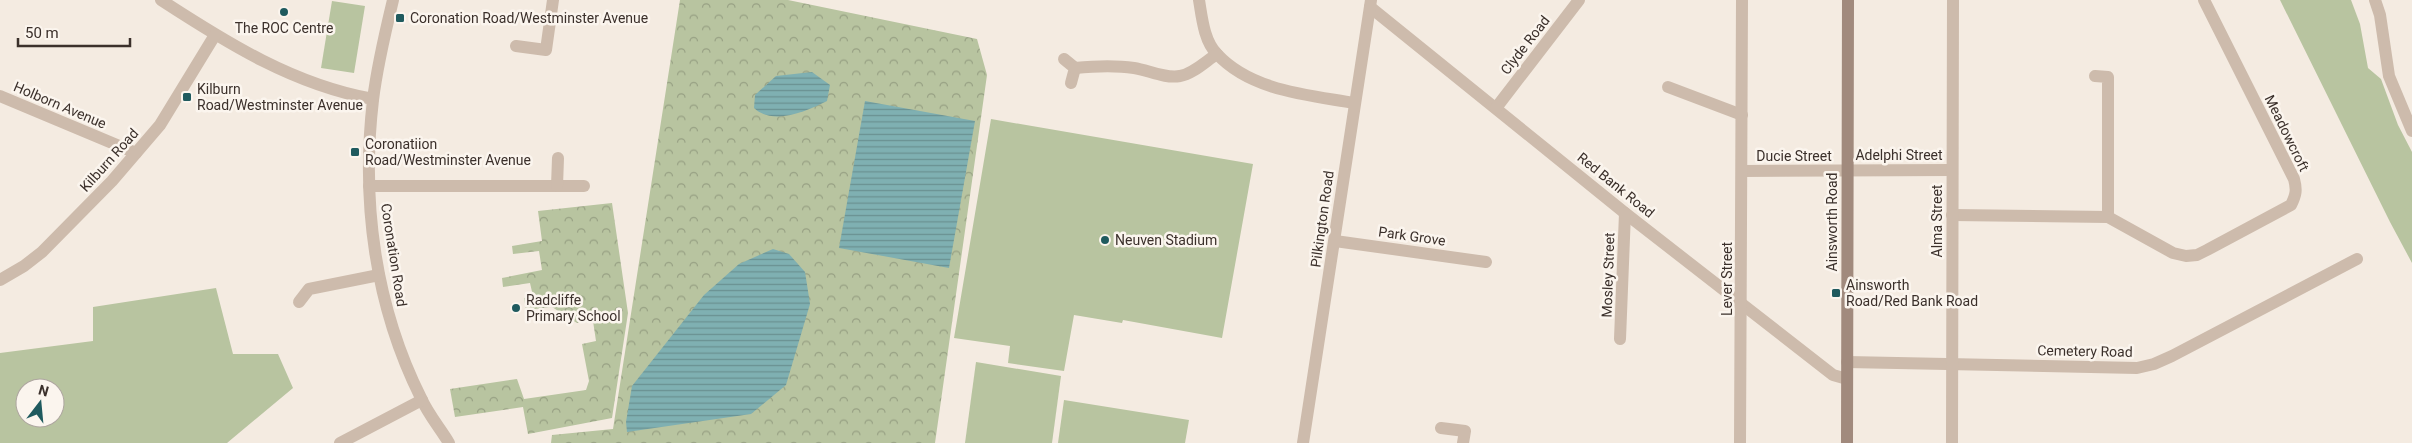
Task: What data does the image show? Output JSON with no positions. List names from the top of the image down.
{
  "streets": {
    "main road": ["Ainsworth Road"],
    "street": [
      "Clyde Road",
      "Holborn Avenue",
      "Meadowcroft",
      "Adelphi Street",
      "Ducie Street",
      "Kilburn Road",
      "Red Bank Road",
      "Pilkington Road",
      "Alma Street",
      "Park Grove",
      "Coronation Road",
      "Mosley Street",
      "Lever Street",
      "Cemetery Road"
    ]
  },
  "crossings": [
    ["Clyde Road", "Red Bank Road"],
    ["Holborn Avenue", "Kilburn Road"],
    ["Meadowcroft", "Alma Street"],
    ["Adelphi Street", "Ducie Street"],
    ["Adelphi Street", "Alma Street"],
    ["Adelphi Street", "Ainsworth Road"],
    ["Ducie Street", "Ainsworth Road"],
    ["Ducie Street", "Lever Street"],
    ["Red Bank Road", "Pilkington Road"],
    ["Red Bank Road", "Ainsworth Road"],
    ["Red Bank Road", "Mosley Street"],
    ["Red Bank Road", "Lever Street"],
    ["Pilkington Road", "Park Grove"],
    ["Alma Street", "Cemetery Road"],
    ["Ainsworth Road", "Cemetery Road"]
  ],
  "places": {
    "other": ["The ROC Centre", "Neuven Stadium", "Radcliffe Primary School"],
    "transit": [
      "Coronation Road/Westminster Avenue",
      "Kilburn Road/Westminster Avenue",
      "Coronatiion Road/Westminster Avenue",
      "Ainsworth Road/Red Bank Road"
    ]
  },
  "scale_bar": "50 m",
  "north": "top"
}
